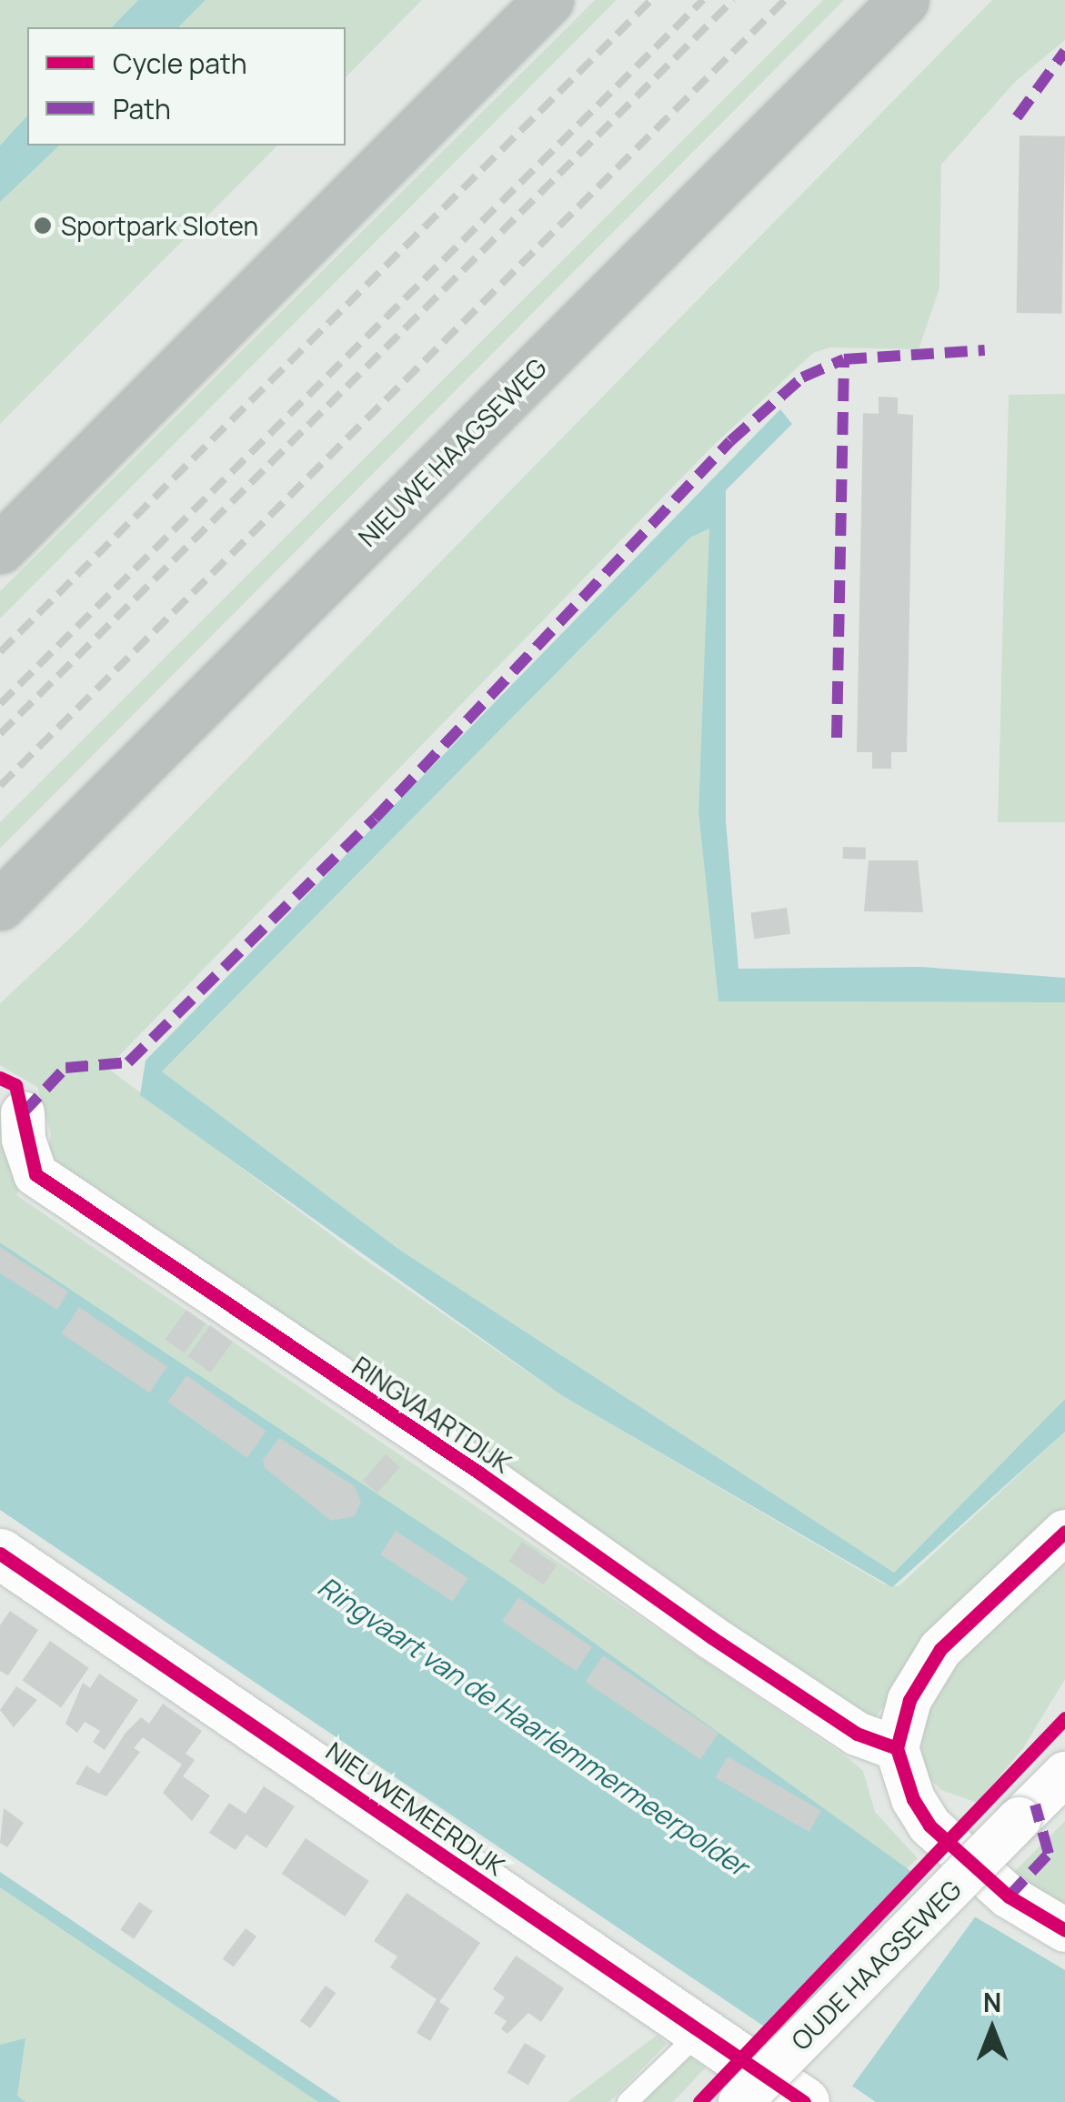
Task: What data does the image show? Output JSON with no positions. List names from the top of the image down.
{
  "streets": {
    "highway": ["NIEUWE HAAGSEWEG"],
    "street": ["RINGVAARTDIJK", "NIEUWEMEERDIJK", "OUDE HAAGSEWEG"]
  },
  "crossings": [
    ["RINGVAARTDIJK", "OUDE HAAGSEWEG"]
  ],
  "water": ["Ringvaart van de Haarlemmermeerpolder"],
  "places": ["Sportpark Sloten"],
  "legend": ["Cycle path", "Path"],
  "north": "top"
}
